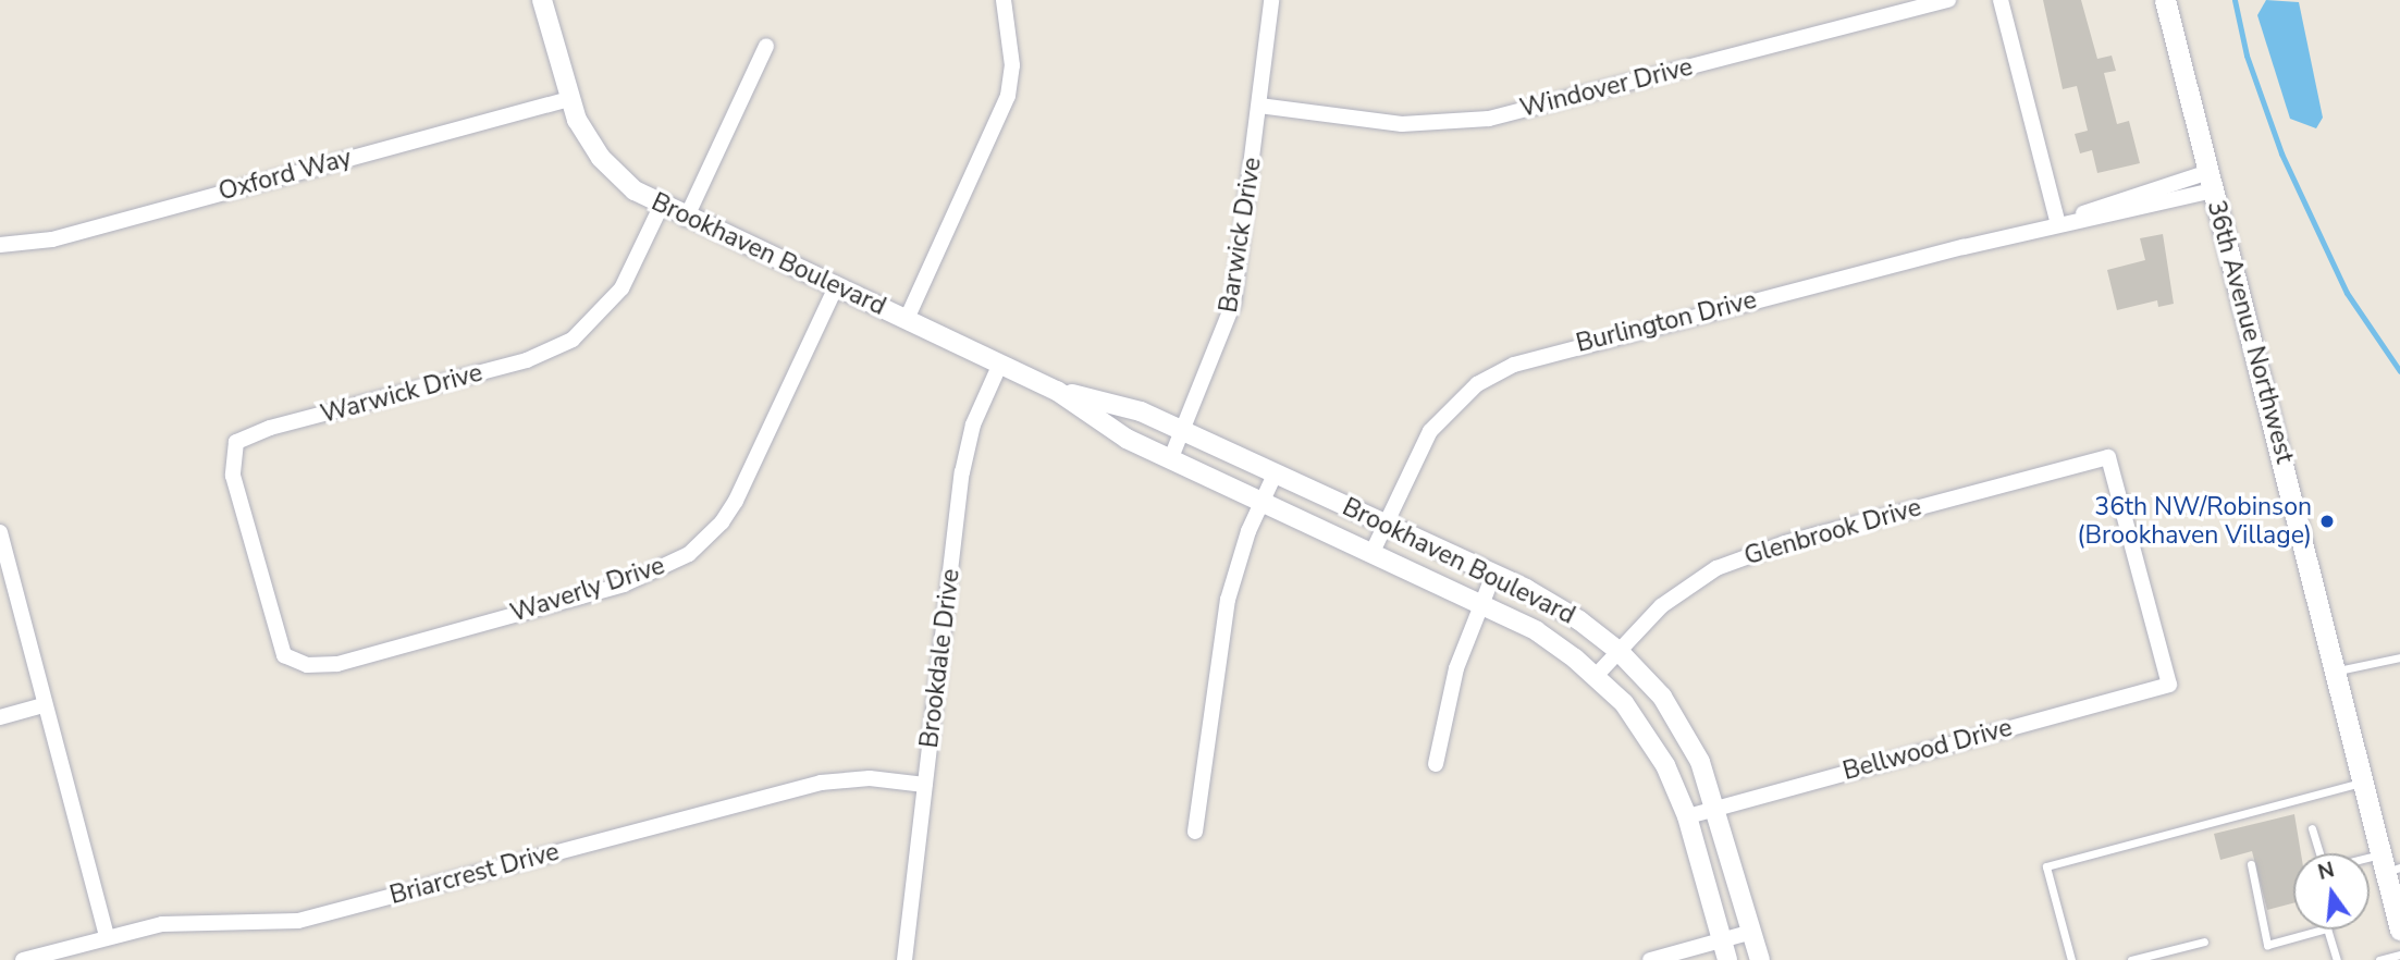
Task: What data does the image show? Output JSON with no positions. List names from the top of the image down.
{
  "streets": {
    "main road": ["36th Avenue Northwest"],
    "street": [
      "Windover Drive",
      "Oxford Way",
      "Barwick Drive",
      "Brookhaven Boulevard",
      "Burlington Drive",
      "Warwick Drive",
      "Glenbrook Drive",
      "Waverly Drive",
      "Brookdale Drive",
      "Bellwood Drive",
      "Briarcrest Drive"
    ]
  },
  "crossings": [
    ["Windover Drive", "Barwick Drive"],
    ["Oxford Way", "Brookhaven Boulevard"],
    ["Barwick Drive", "Brookhaven Boulevard"],
    ["Brookhaven Boulevard", "Burlington Drive"],
    ["Brookhaven Boulevard", "Warwick Drive"],
    ["Brookhaven Boulevard", "Glenbrook Drive"],
    ["Brookhaven Boulevard", "Waverly Drive"],
    ["Brookhaven Boulevard", "Brookdale Drive"],
    ["Brookhaven Boulevard", "Bellwood Drive"],
    ["Burlington Drive", "36th Avenue Northwest"],
    ["Warwick Drive", "Waverly Drive"],
    ["Glenbrook Drive", "Bellwood Drive"],
    ["Brookdale Drive", "Briarcrest Drive"]
  ],
  "places": ["36th NW/Robinson (Brookhaven Village)"],
  "north": "top"
}
